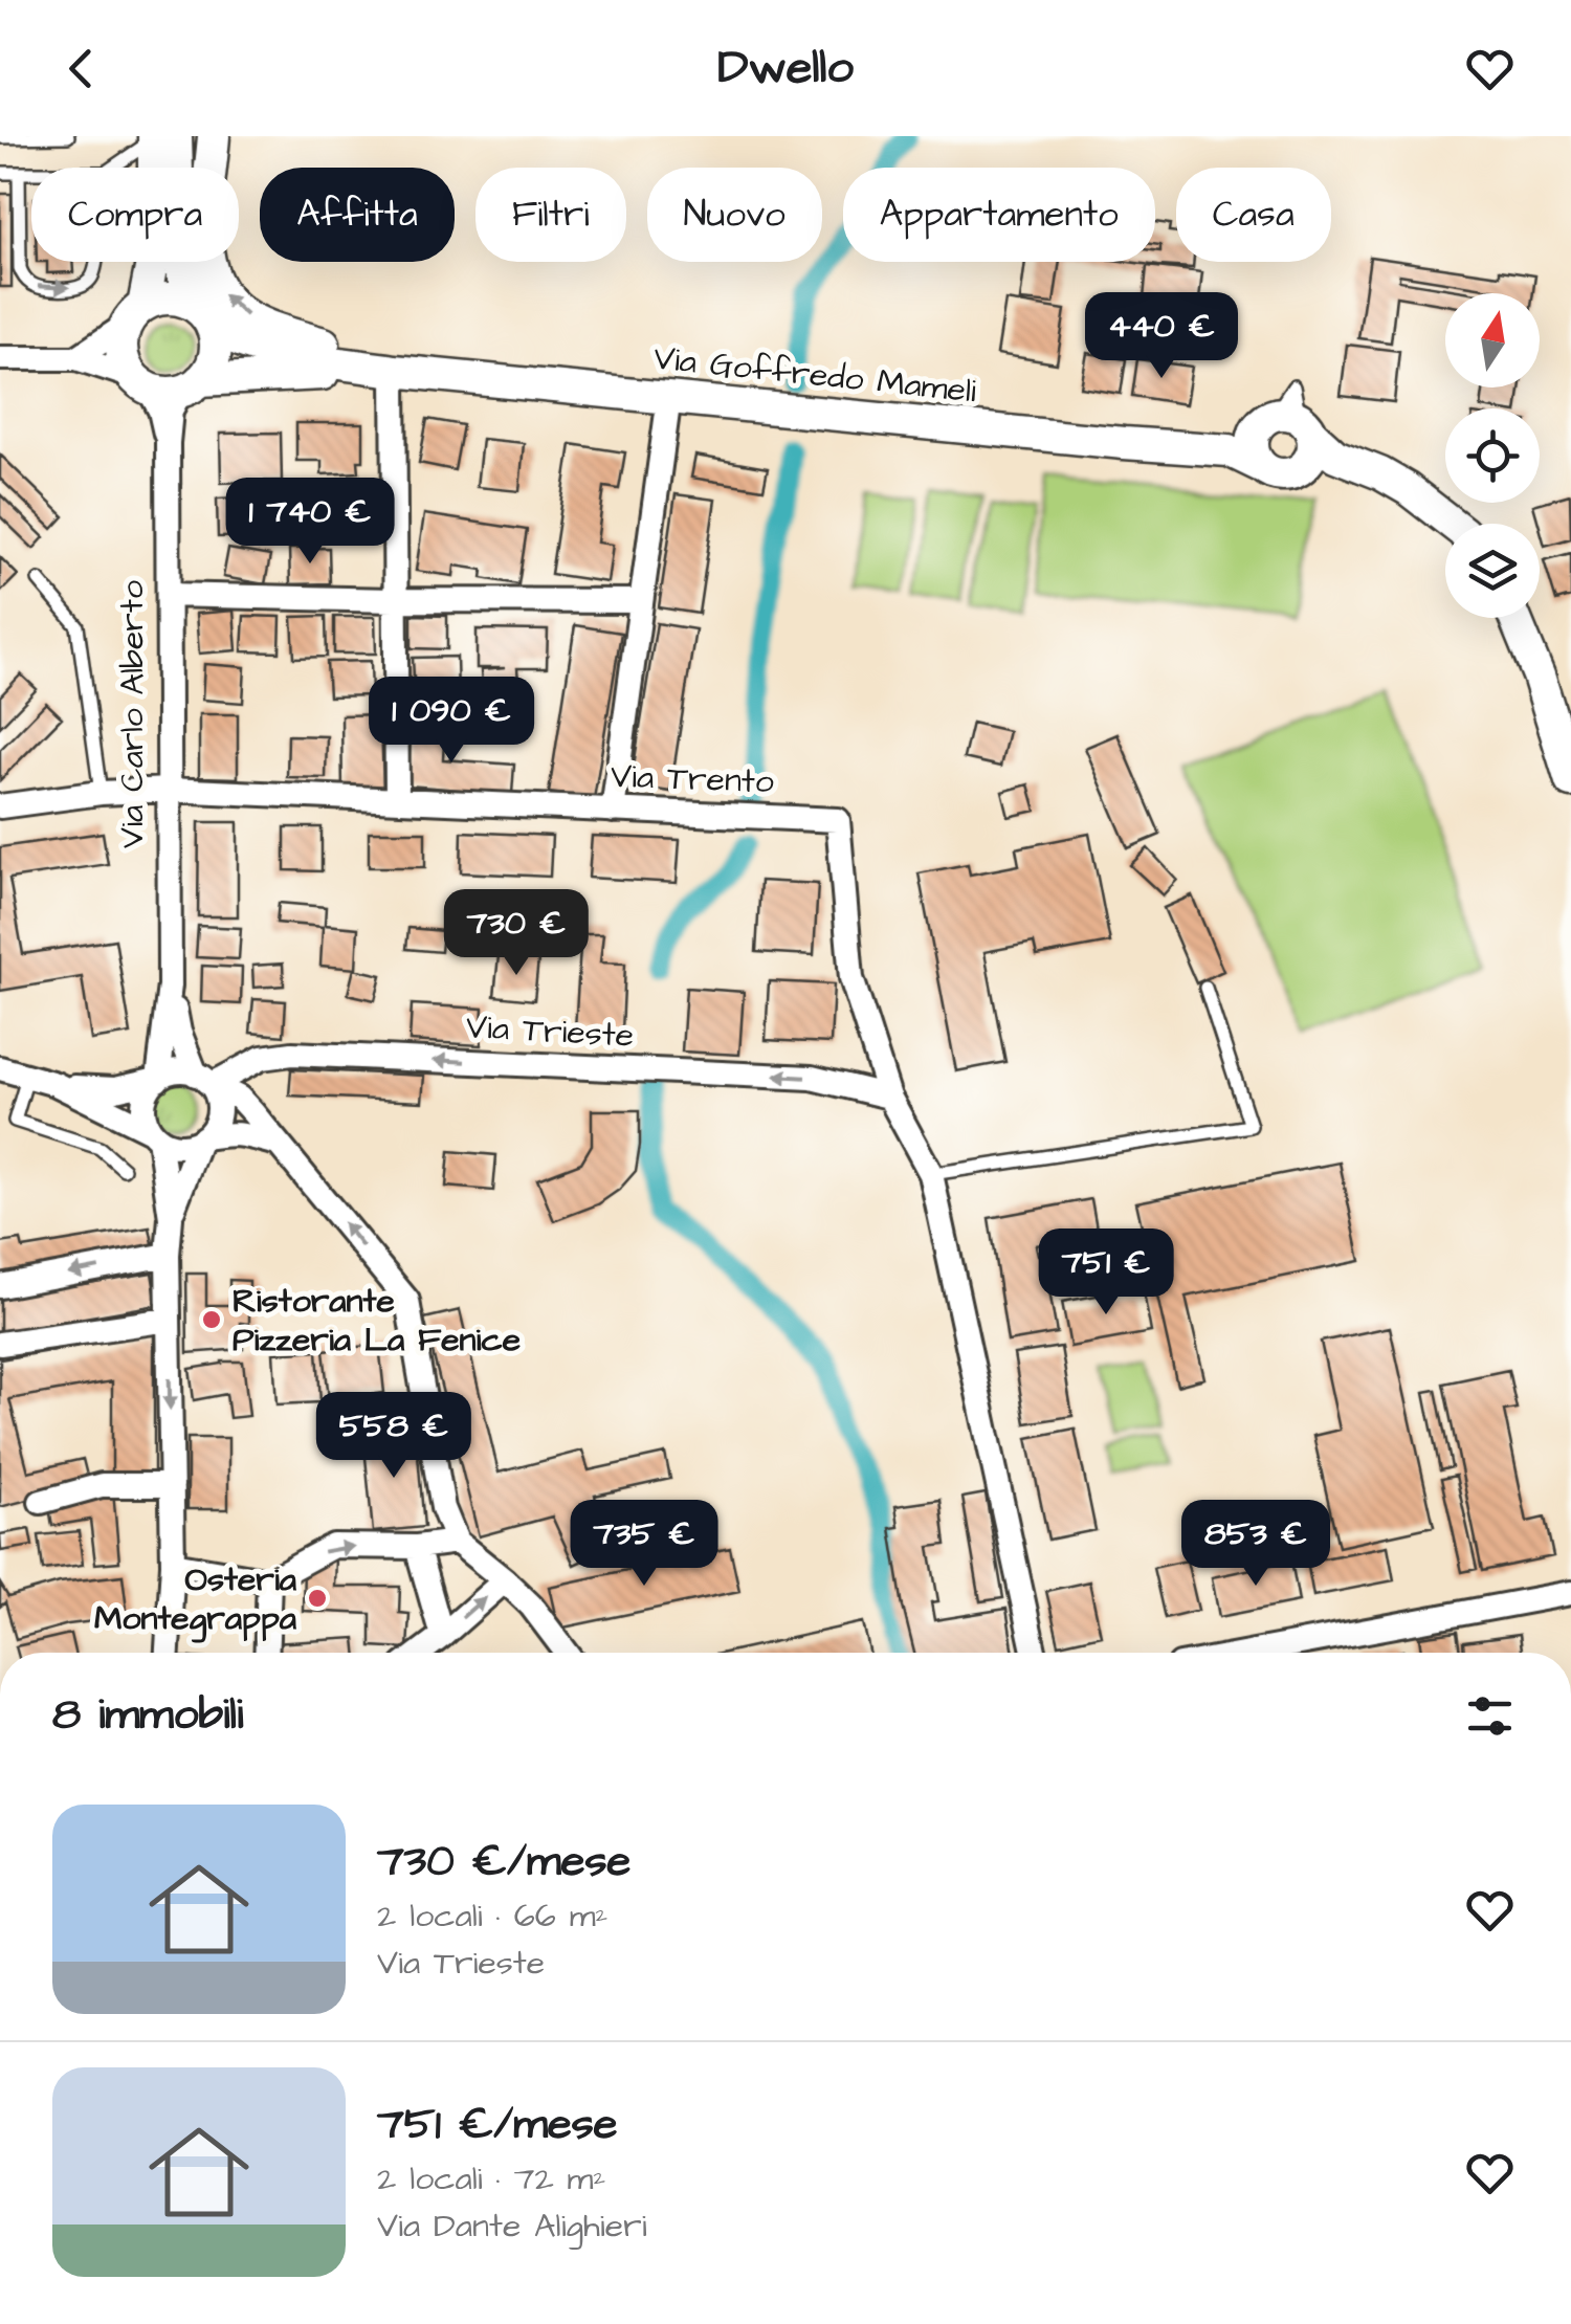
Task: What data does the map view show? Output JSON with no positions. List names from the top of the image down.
{
  "streets": {
    "street": [
      "Via Goffredo Mameli",
      "Via Carlo Alberto",
      "Via Trento",
      "Via Trieste"
    ]
  },
  "crossings": [
    ["Via Goffredo Mameli", "Via Carlo Alberto"],
    ["Via Carlo Alberto", "Via Trento"],
    ["Via Carlo Alberto", "Via Trieste"],
    ["Via Trento", "Via Trieste"]
  ],
  "one_way": ["Via Trieste"],
  "places": ["Ristorante Pizzeria La Fenice", "Osteria Montegrappa"],
  "north": "top",
  "page": {
    "header": "Dwello",
    "chip": [
      "Compra",
      "Affitta",
      "Filtri",
      "Nuovo",
      "Appartamento",
      "Casa"
    ],
    "price": [
      "440 €",
      "1 740 €",
      "1 090 €",
      "730 €",
      "751 €",
      "558 €",
      "735 €",
      "853 €"
    ],
    "heading": "8 immobili",
    "list": [
      {
        "name": "730 €/mese",
        "note": "2 locali · 66 m² · Via Trieste"
      },
      {
        "name": "751 €/mese",
        "note": "2 locali · 72 m² · Via Dante Alighieri"
      }
    ]
  }
}
